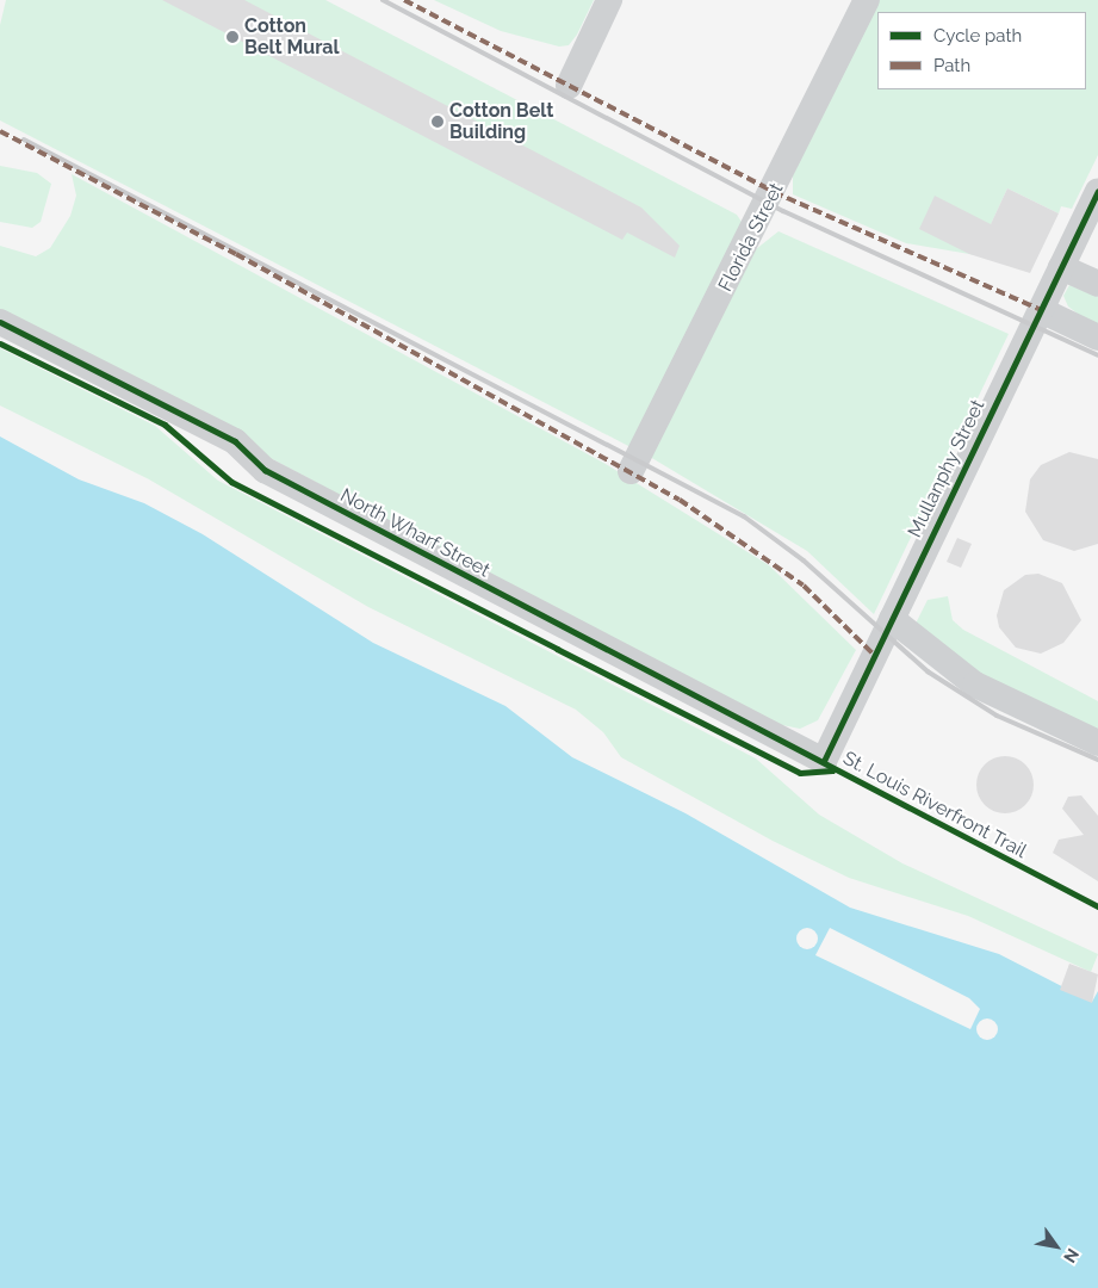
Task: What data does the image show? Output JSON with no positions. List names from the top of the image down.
{
  "streets": {
    "street": ["Florida Street", "Mullanphy Street", "North Wharf Street"],
    "cycle path": ["St. Louis Riverfront Trail"]
  },
  "crossings": [
    ["Mullanphy Street", "North Wharf Street"]
  ],
  "places": ["Cotton Belt Mural", "Cotton Belt Building"],
  "legend": ["Cycle path", "Path"],
  "north": "bottom right"
}
